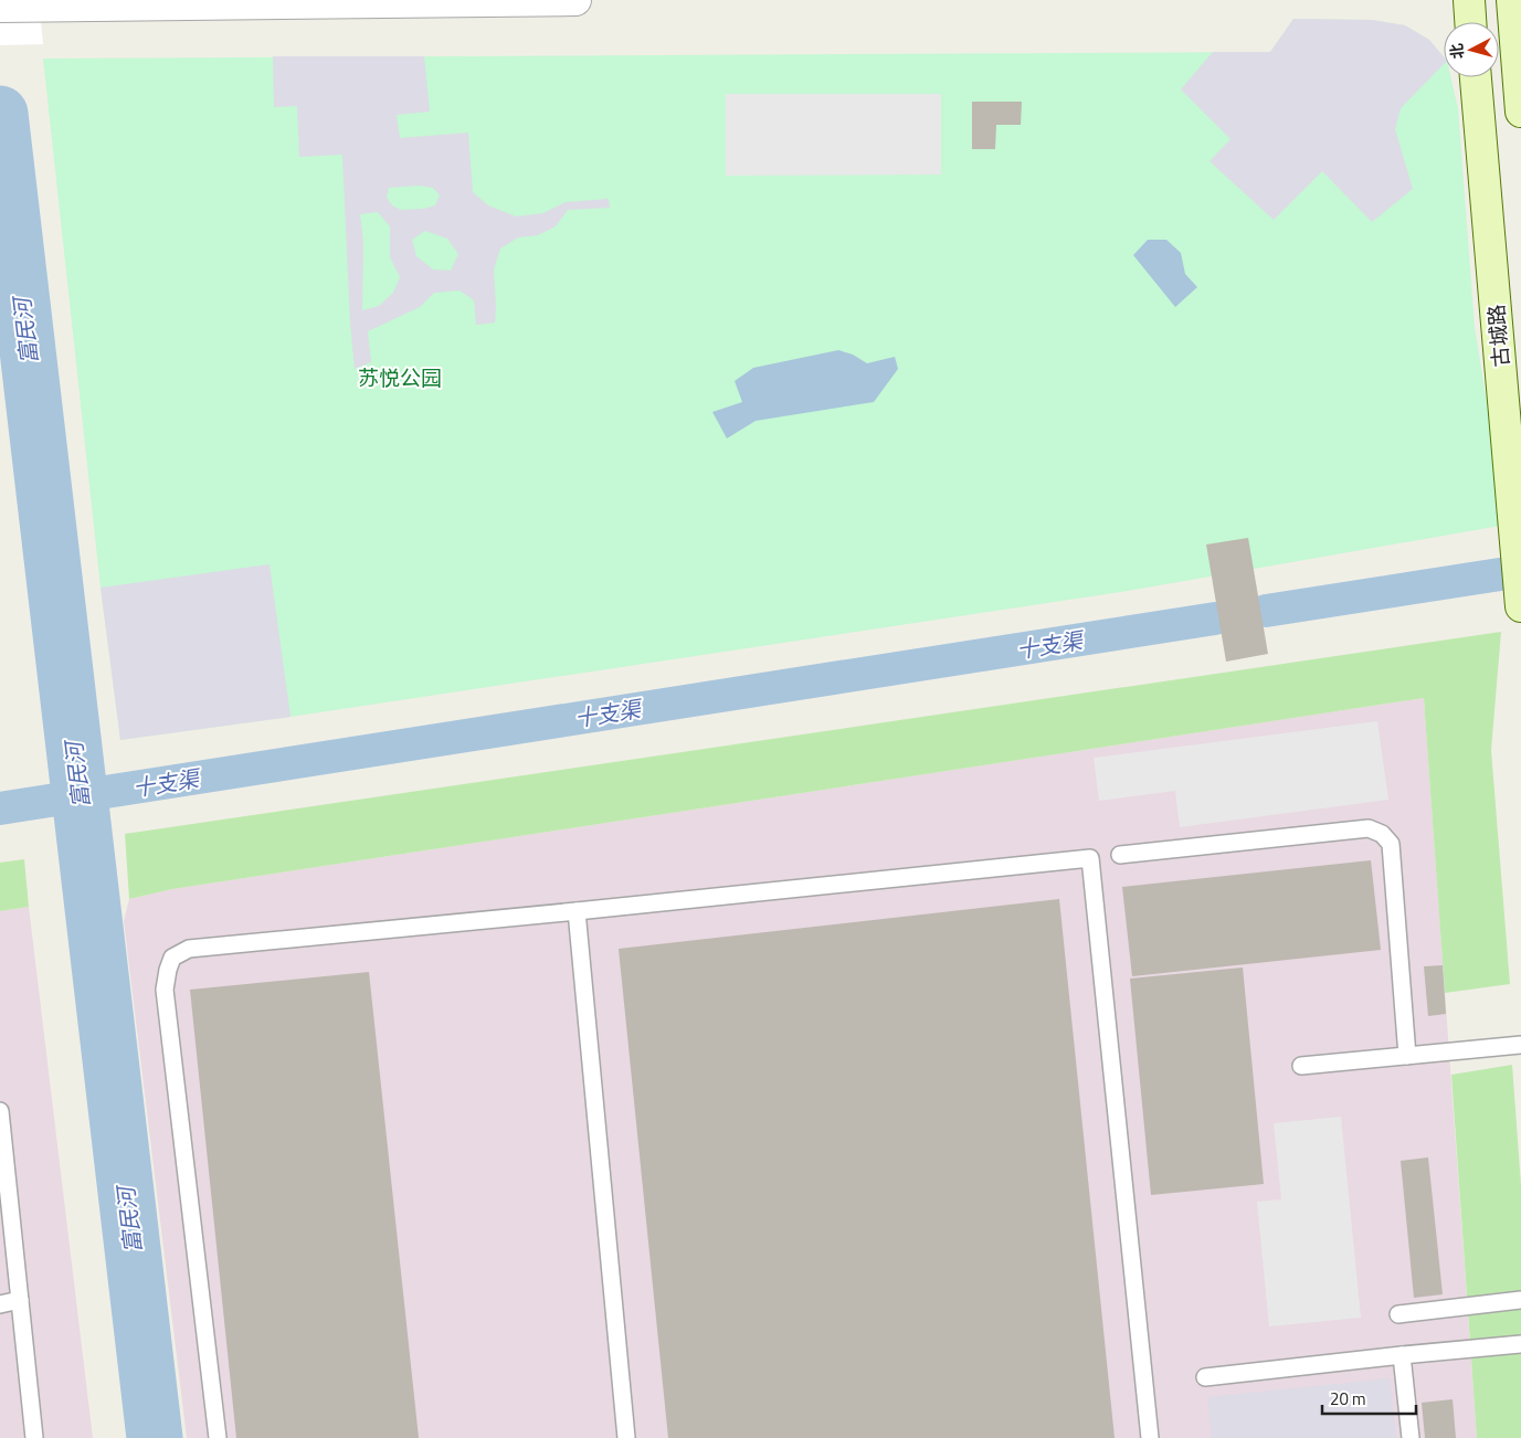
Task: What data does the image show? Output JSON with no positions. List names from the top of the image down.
{
  "streets": {
    "main road": ["古城路"]
  },
  "water": ["富民河", "十支渠"],
  "parks": ["苏悦公园"],
  "scale_bar": "20 m",
  "north": "left"
}
